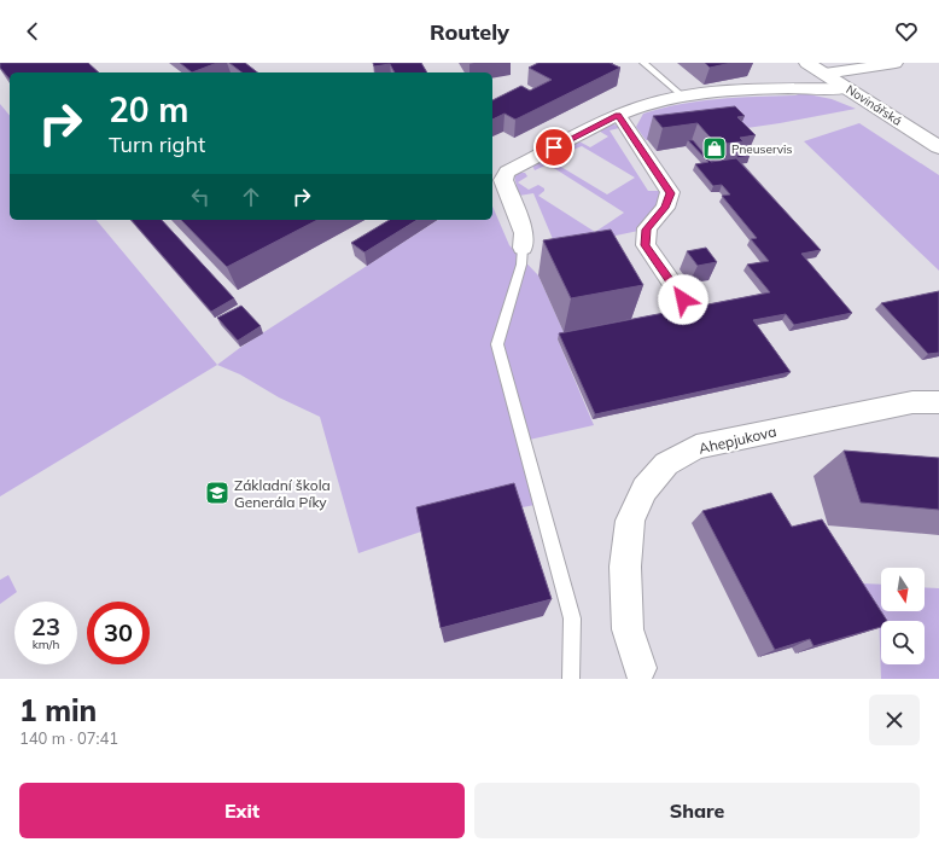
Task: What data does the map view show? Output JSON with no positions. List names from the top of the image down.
{
  "streets": {
    "street": ["Novinářská", "Ahepjukova"]
  },
  "places": {
    "shop": ["Pneuservis"],
    "school or university": ["Základní škola Generála Píky"]
  },
  "north": "bottom",
  "page": {
    "header": "Routely",
    "turn": ["20 m", "Turn right"],
    "speed": "23 km/h",
    "limit": "30",
    "heading": ["1 min", "140 m · 07:41"],
    "buttons": ["Exit", "Share"]
  }
}
